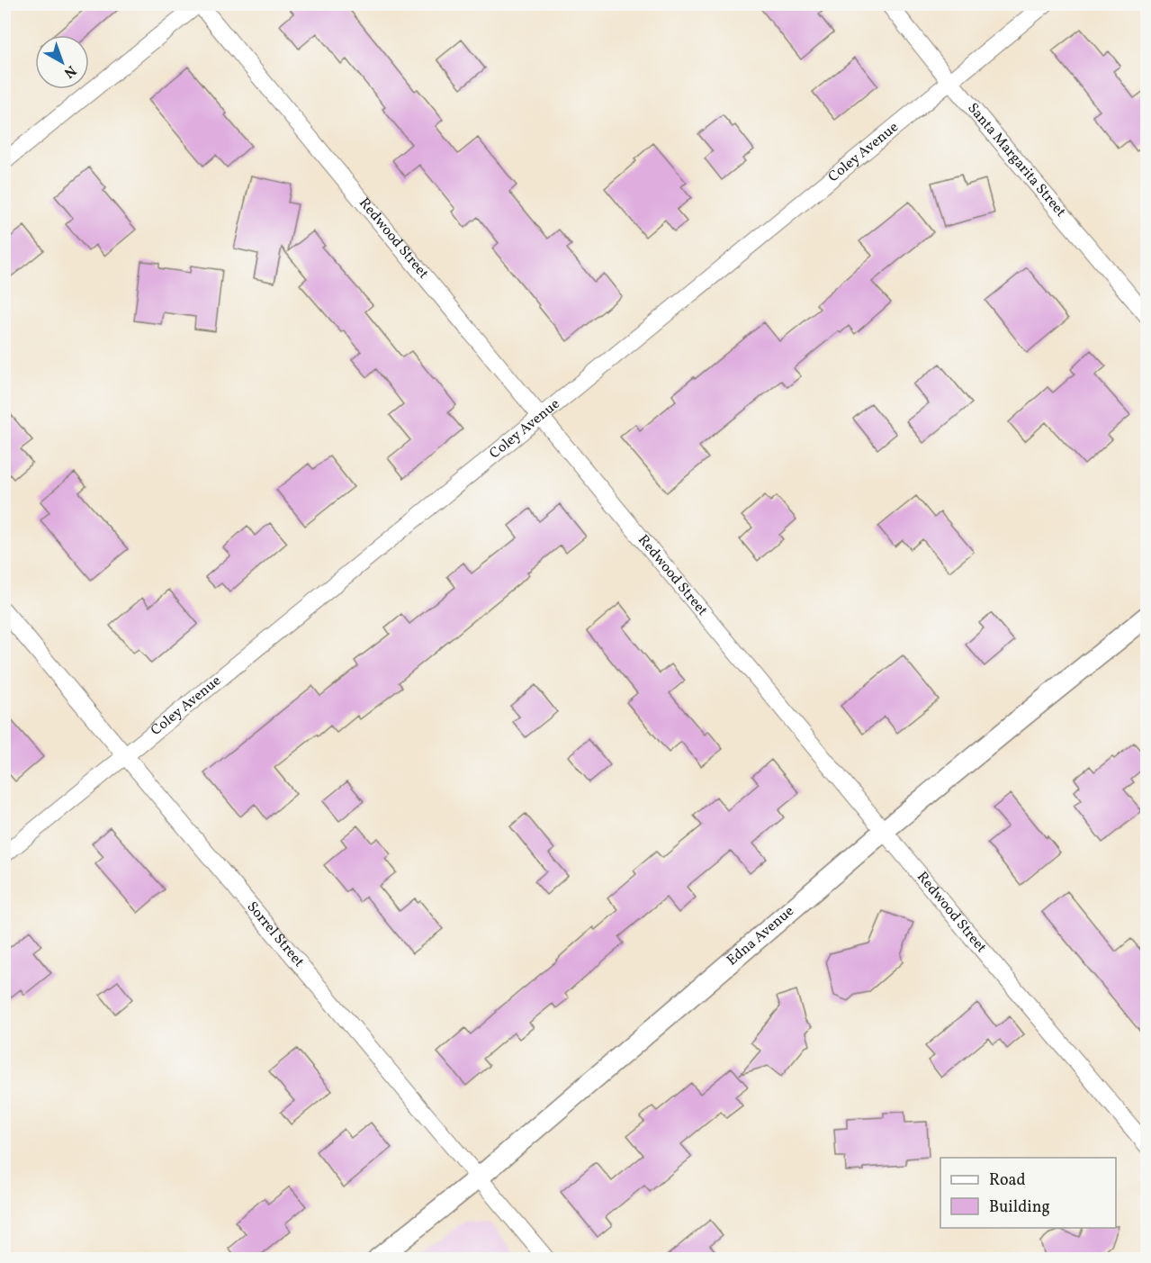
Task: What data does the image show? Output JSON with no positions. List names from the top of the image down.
{
  "streets": {
    "street": [
      "Coley Avenue",
      "Santa Margarita Street",
      "Redwood Street",
      "Sorrel Street",
      "Edna Avenue"
    ]
  },
  "crossings": [
    ["Coley Avenue", "Santa Margarita Street"],
    ["Coley Avenue", "Redwood Street"],
    ["Coley Avenue", "Sorrel Street"],
    ["Redwood Street", "Edna Avenue"],
    ["Sorrel Street", "Edna Avenue"]
  ],
  "legend": ["Road", "Building"],
  "north": "bottom right"
}
